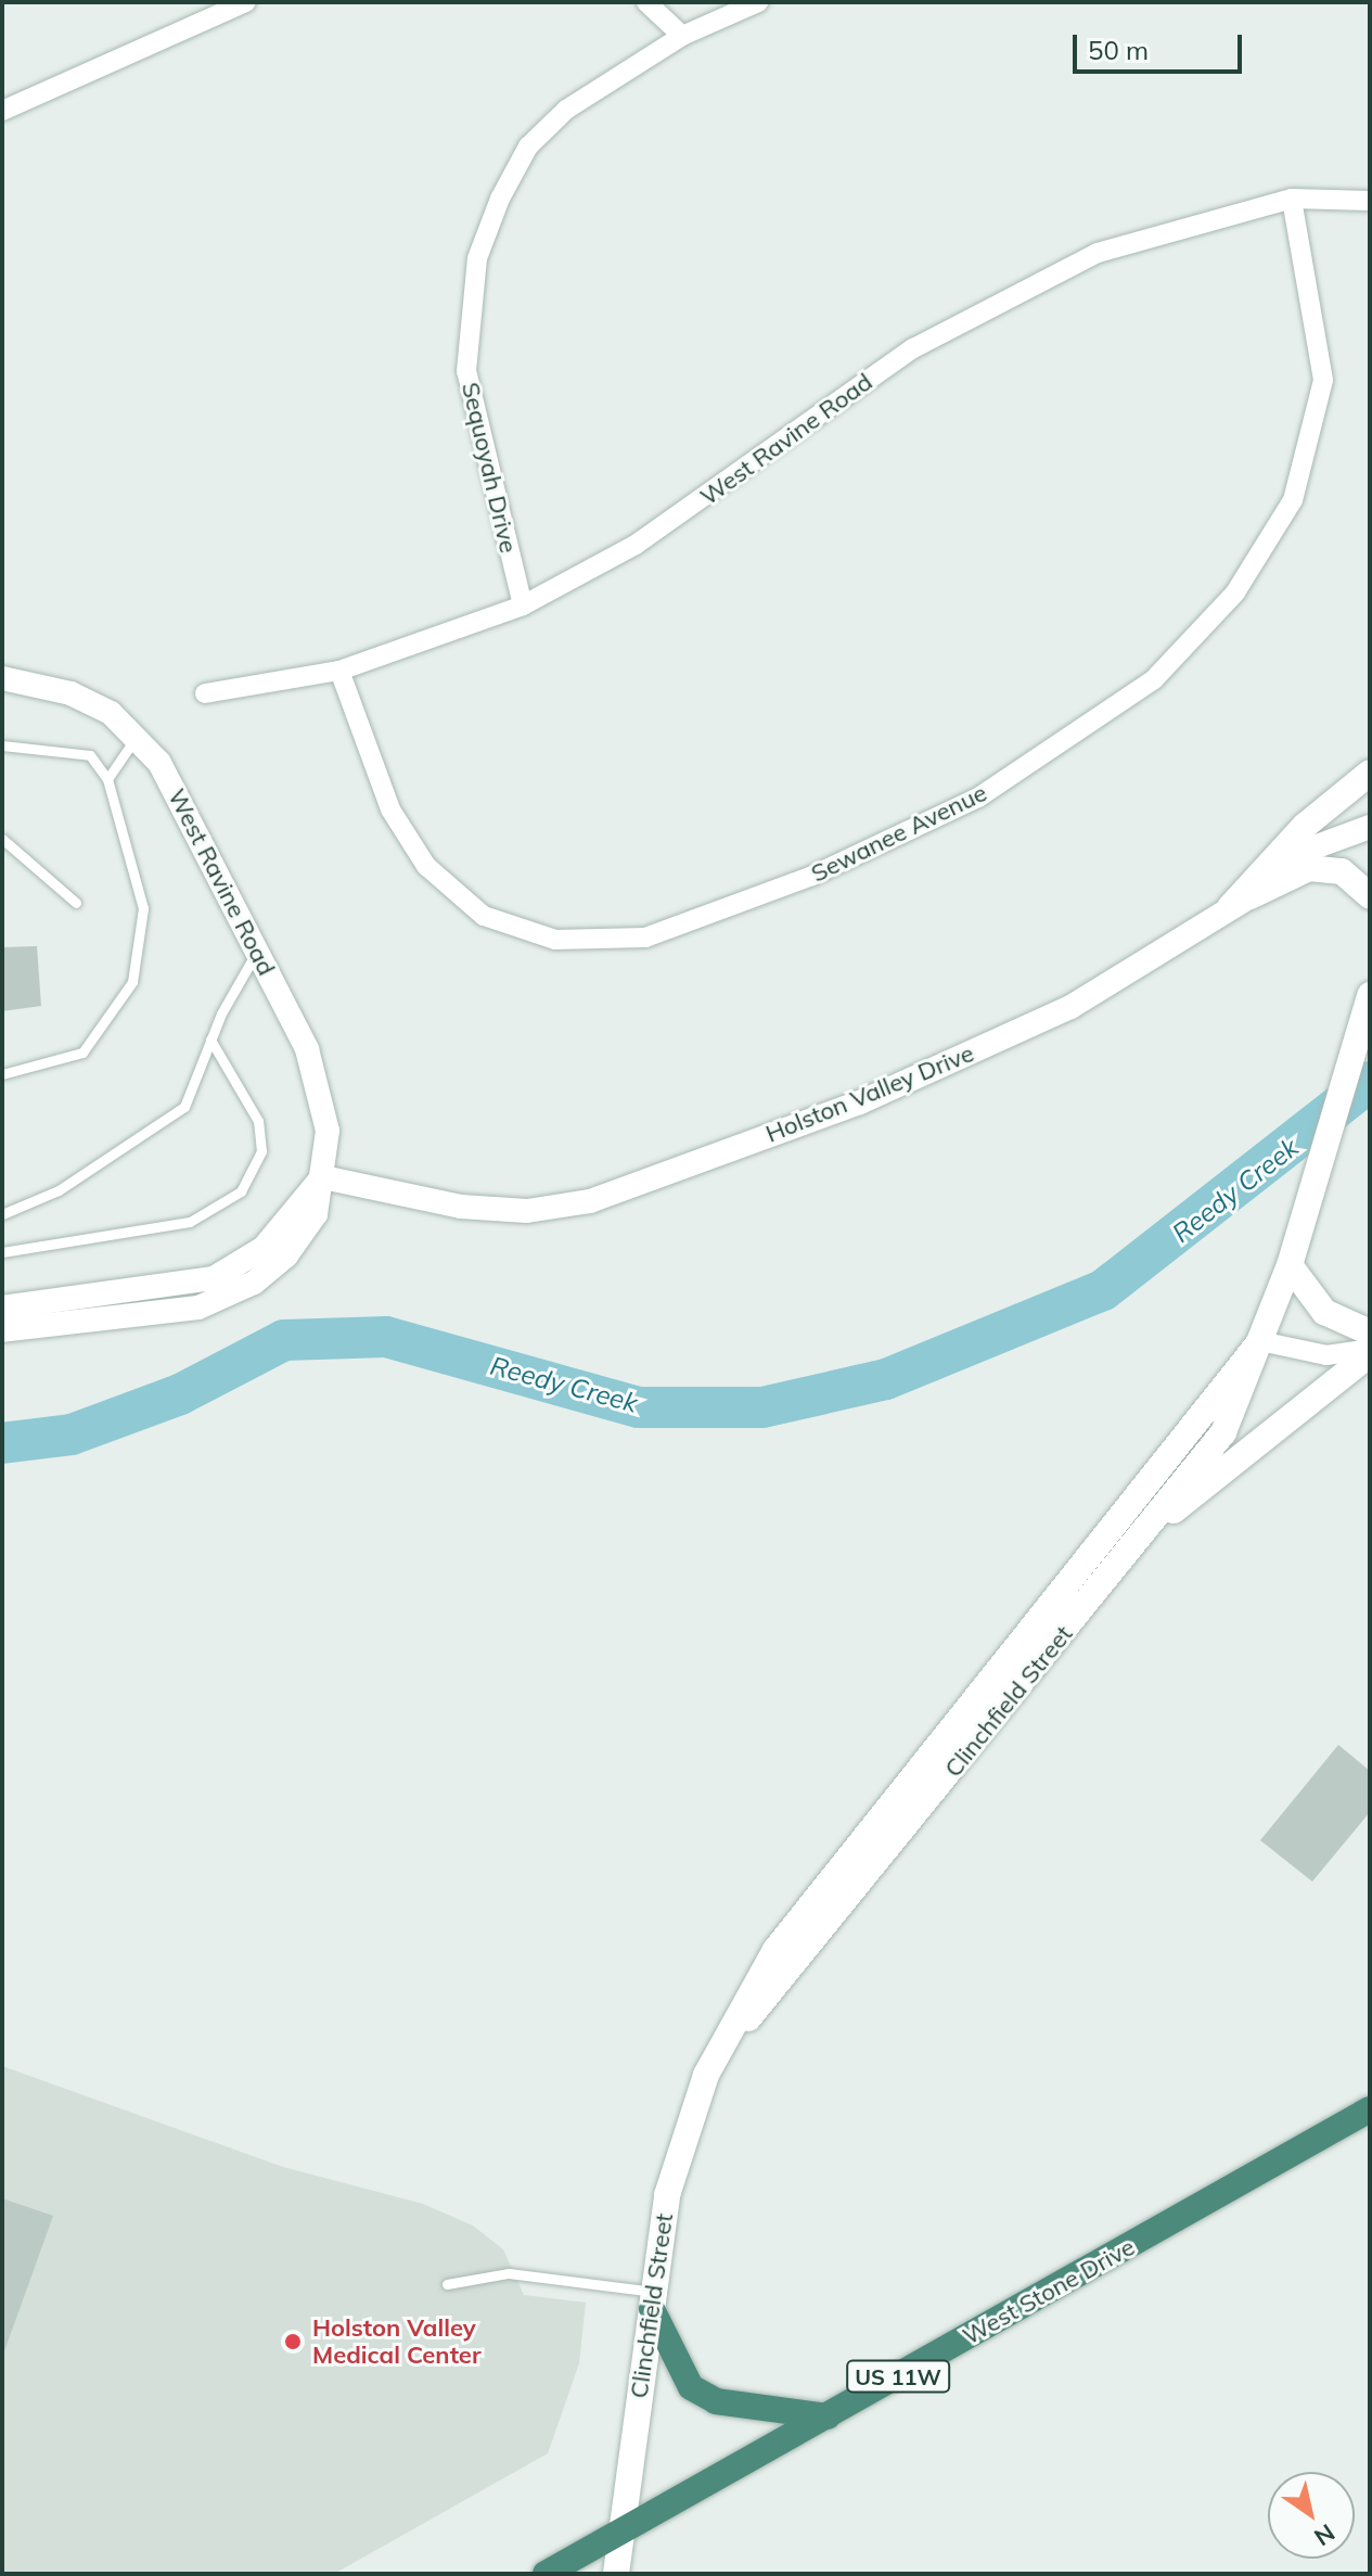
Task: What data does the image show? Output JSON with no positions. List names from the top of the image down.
{
  "streets": {
    "highway": ["West Stone Drive", "US 11W"],
    "main road": ["Clinchfield Street"],
    "street": [
      "West Ravine Road",
      "Sequoyah Drive",
      "Sewanee Avenue",
      "Holston Valley Drive"
    ]
  },
  "crossings": [
    ["West Ravine Road", "Sequoyah Drive"],
    ["West Ravine Road", "Sewanee Avenue"],
    ["West Ravine Road", "Holston Valley Drive"],
    ["Clinchfield Street", "West Stone Drive"]
  ],
  "water": ["Reedy Creek"],
  "places": ["Holston Valley Medical Center"],
  "scale_bar": "50 m",
  "north": "bottom right"
}
